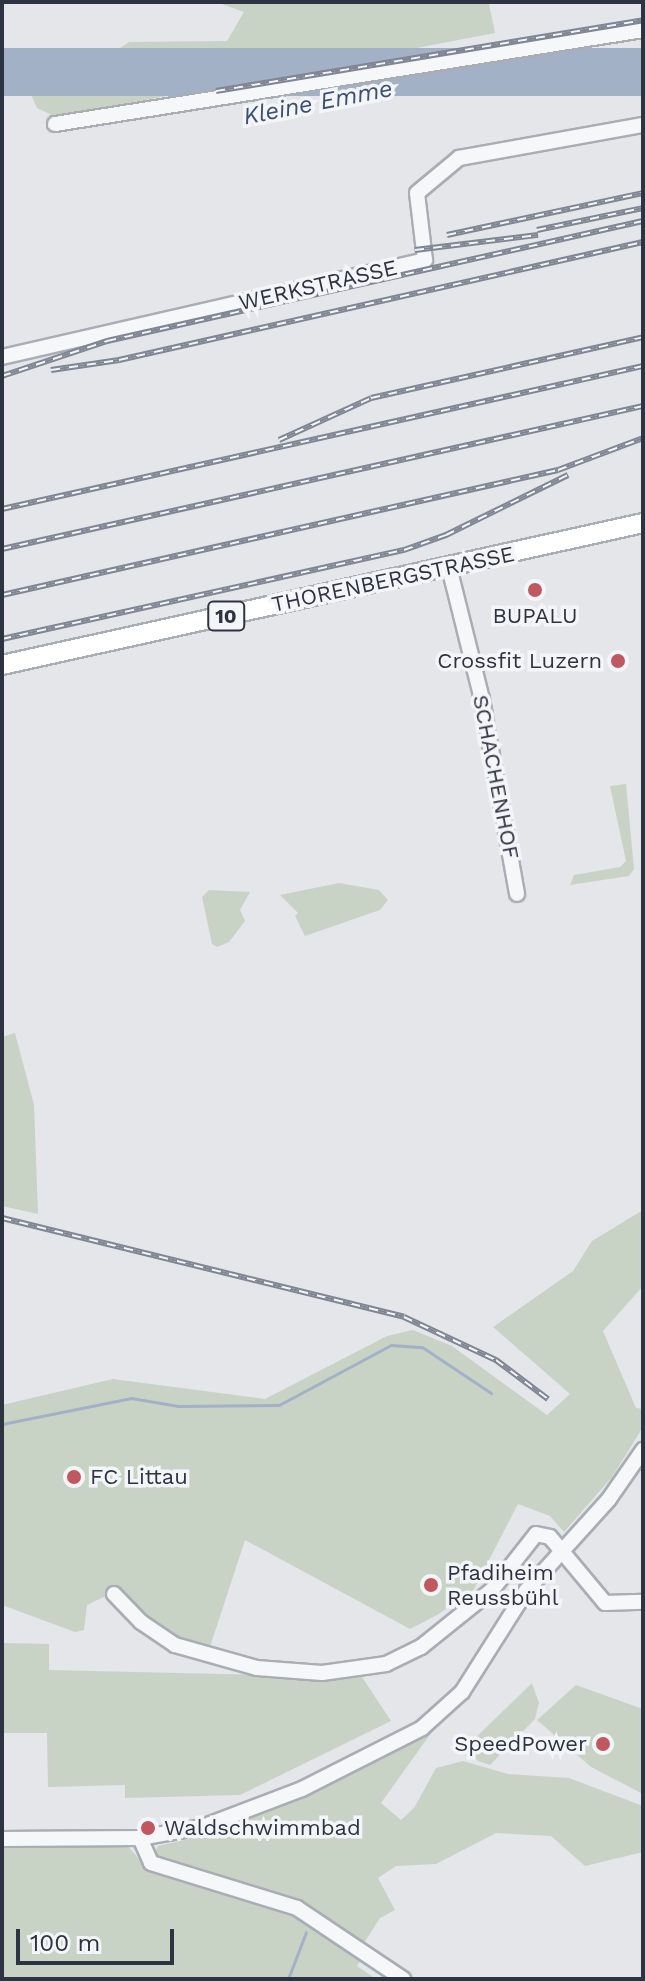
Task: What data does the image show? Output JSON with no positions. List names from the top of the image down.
{
  "streets": {
    "main road": ["THORENBERGSTRASSE", "10"],
    "street": ["WERKSTRASSE", "SCHACHENHOF"]
  },
  "crossings": [
    ["THORENBERGSTRASSE", "SCHACHENHOF"]
  ],
  "water": ["Kleine Emme"],
  "places": [
    "BUPALU",
    "Crossfit Luzern",
    "FC Littau",
    "Pfadiheim Reussbühl",
    "SpeedPower",
    "Waldschwimmbad"
  ],
  "scale_bar": "100 m"
}
